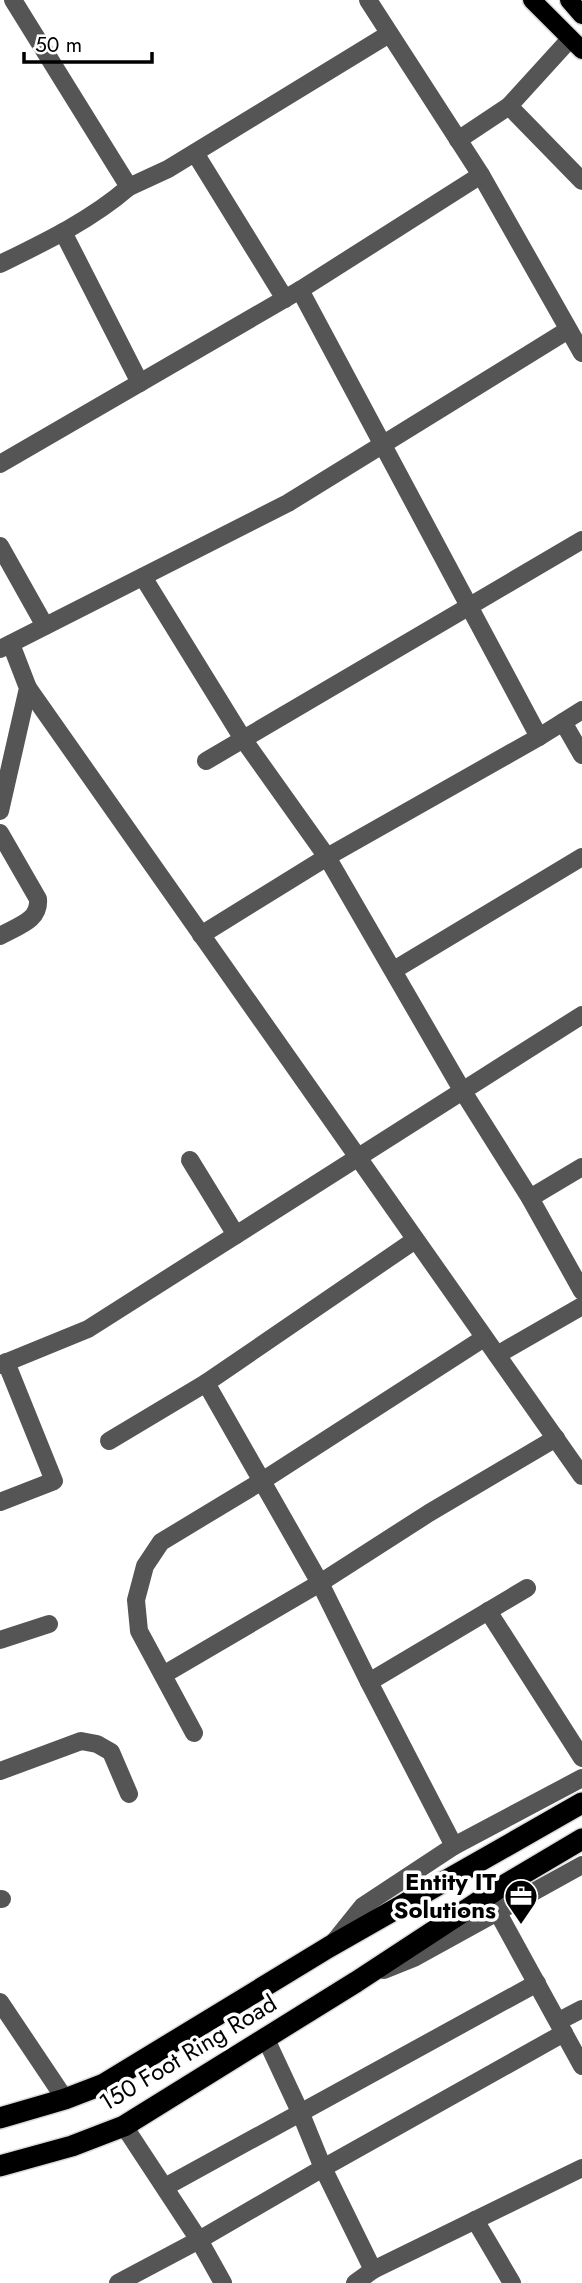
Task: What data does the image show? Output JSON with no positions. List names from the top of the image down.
{
  "streets": {
    "highway": ["150 Foot Ring Road"]
  },
  "places": {
    "office": ["Entity IT Solutions"]
  },
  "scale_bar": "50 m"
}
